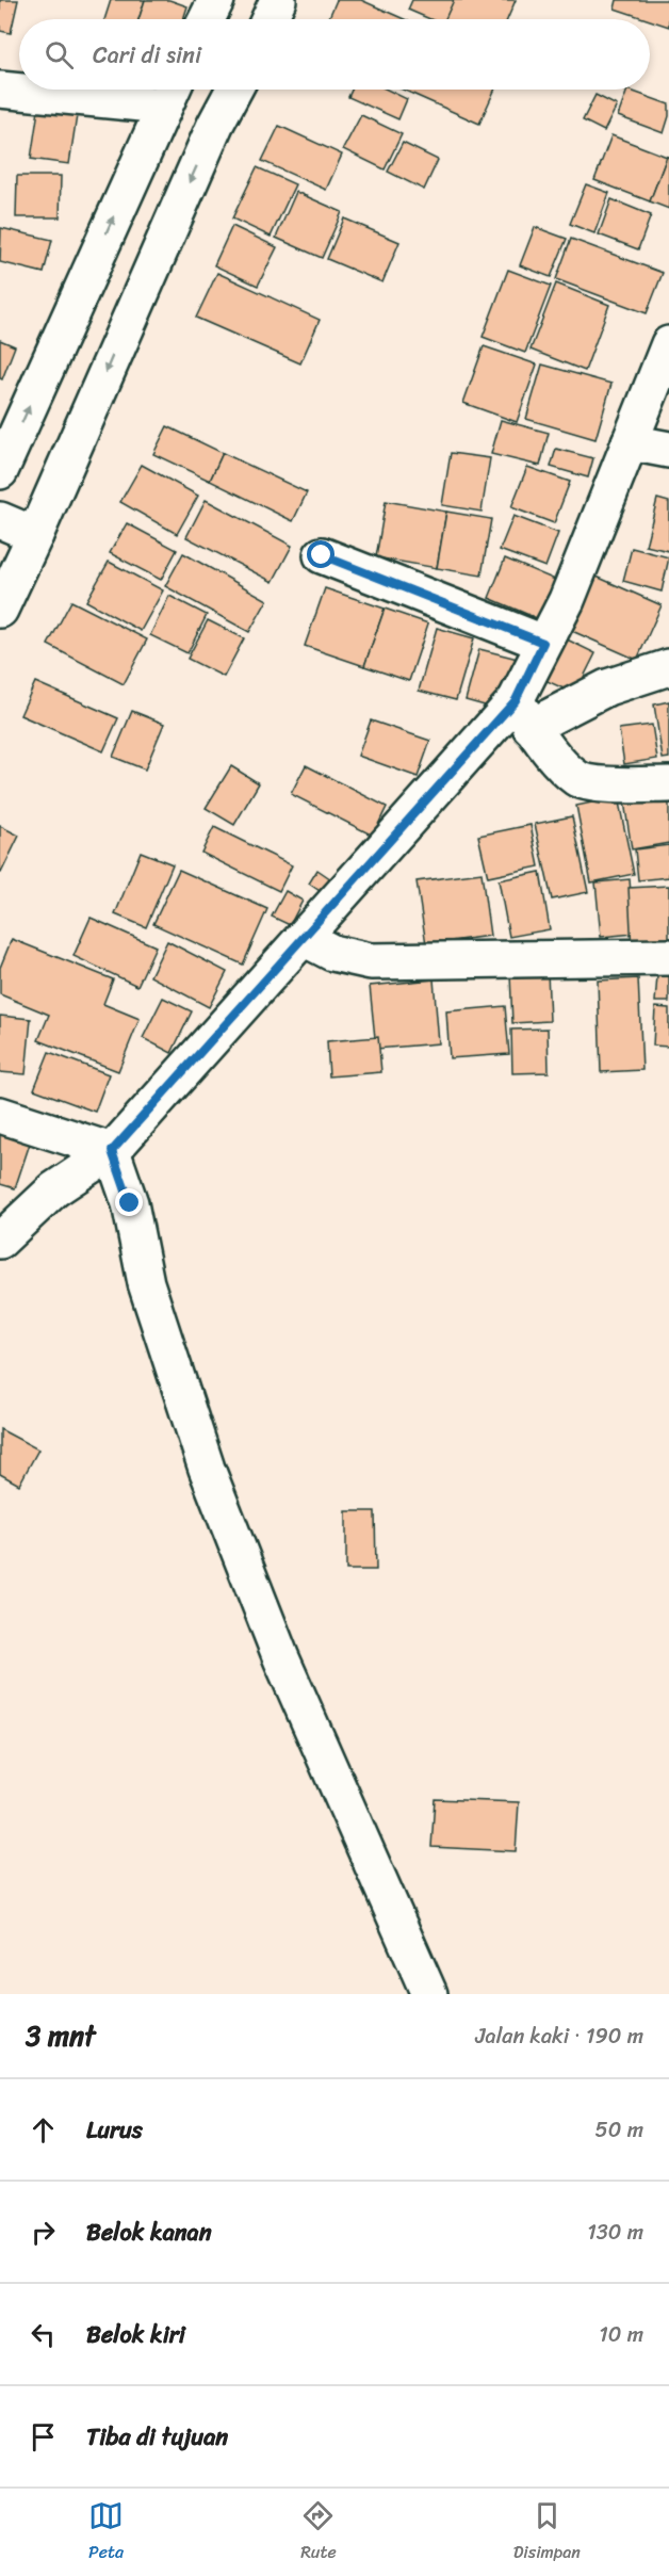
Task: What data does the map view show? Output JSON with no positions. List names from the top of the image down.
{
  "page": {
    "search": "Cari di sini",
    "heading": ["3 mnt", "Jalan kaki · 190 m"],
    "list": [
      ["Lurus", "50 m"],
      ["Belok kanan", "130 m"],
      ["Belok kiri", "10 m"],
      "Tiba di tujuan"
    ],
    "nav": ["Peta", "Rute", "Disimpan"]
  }
}
